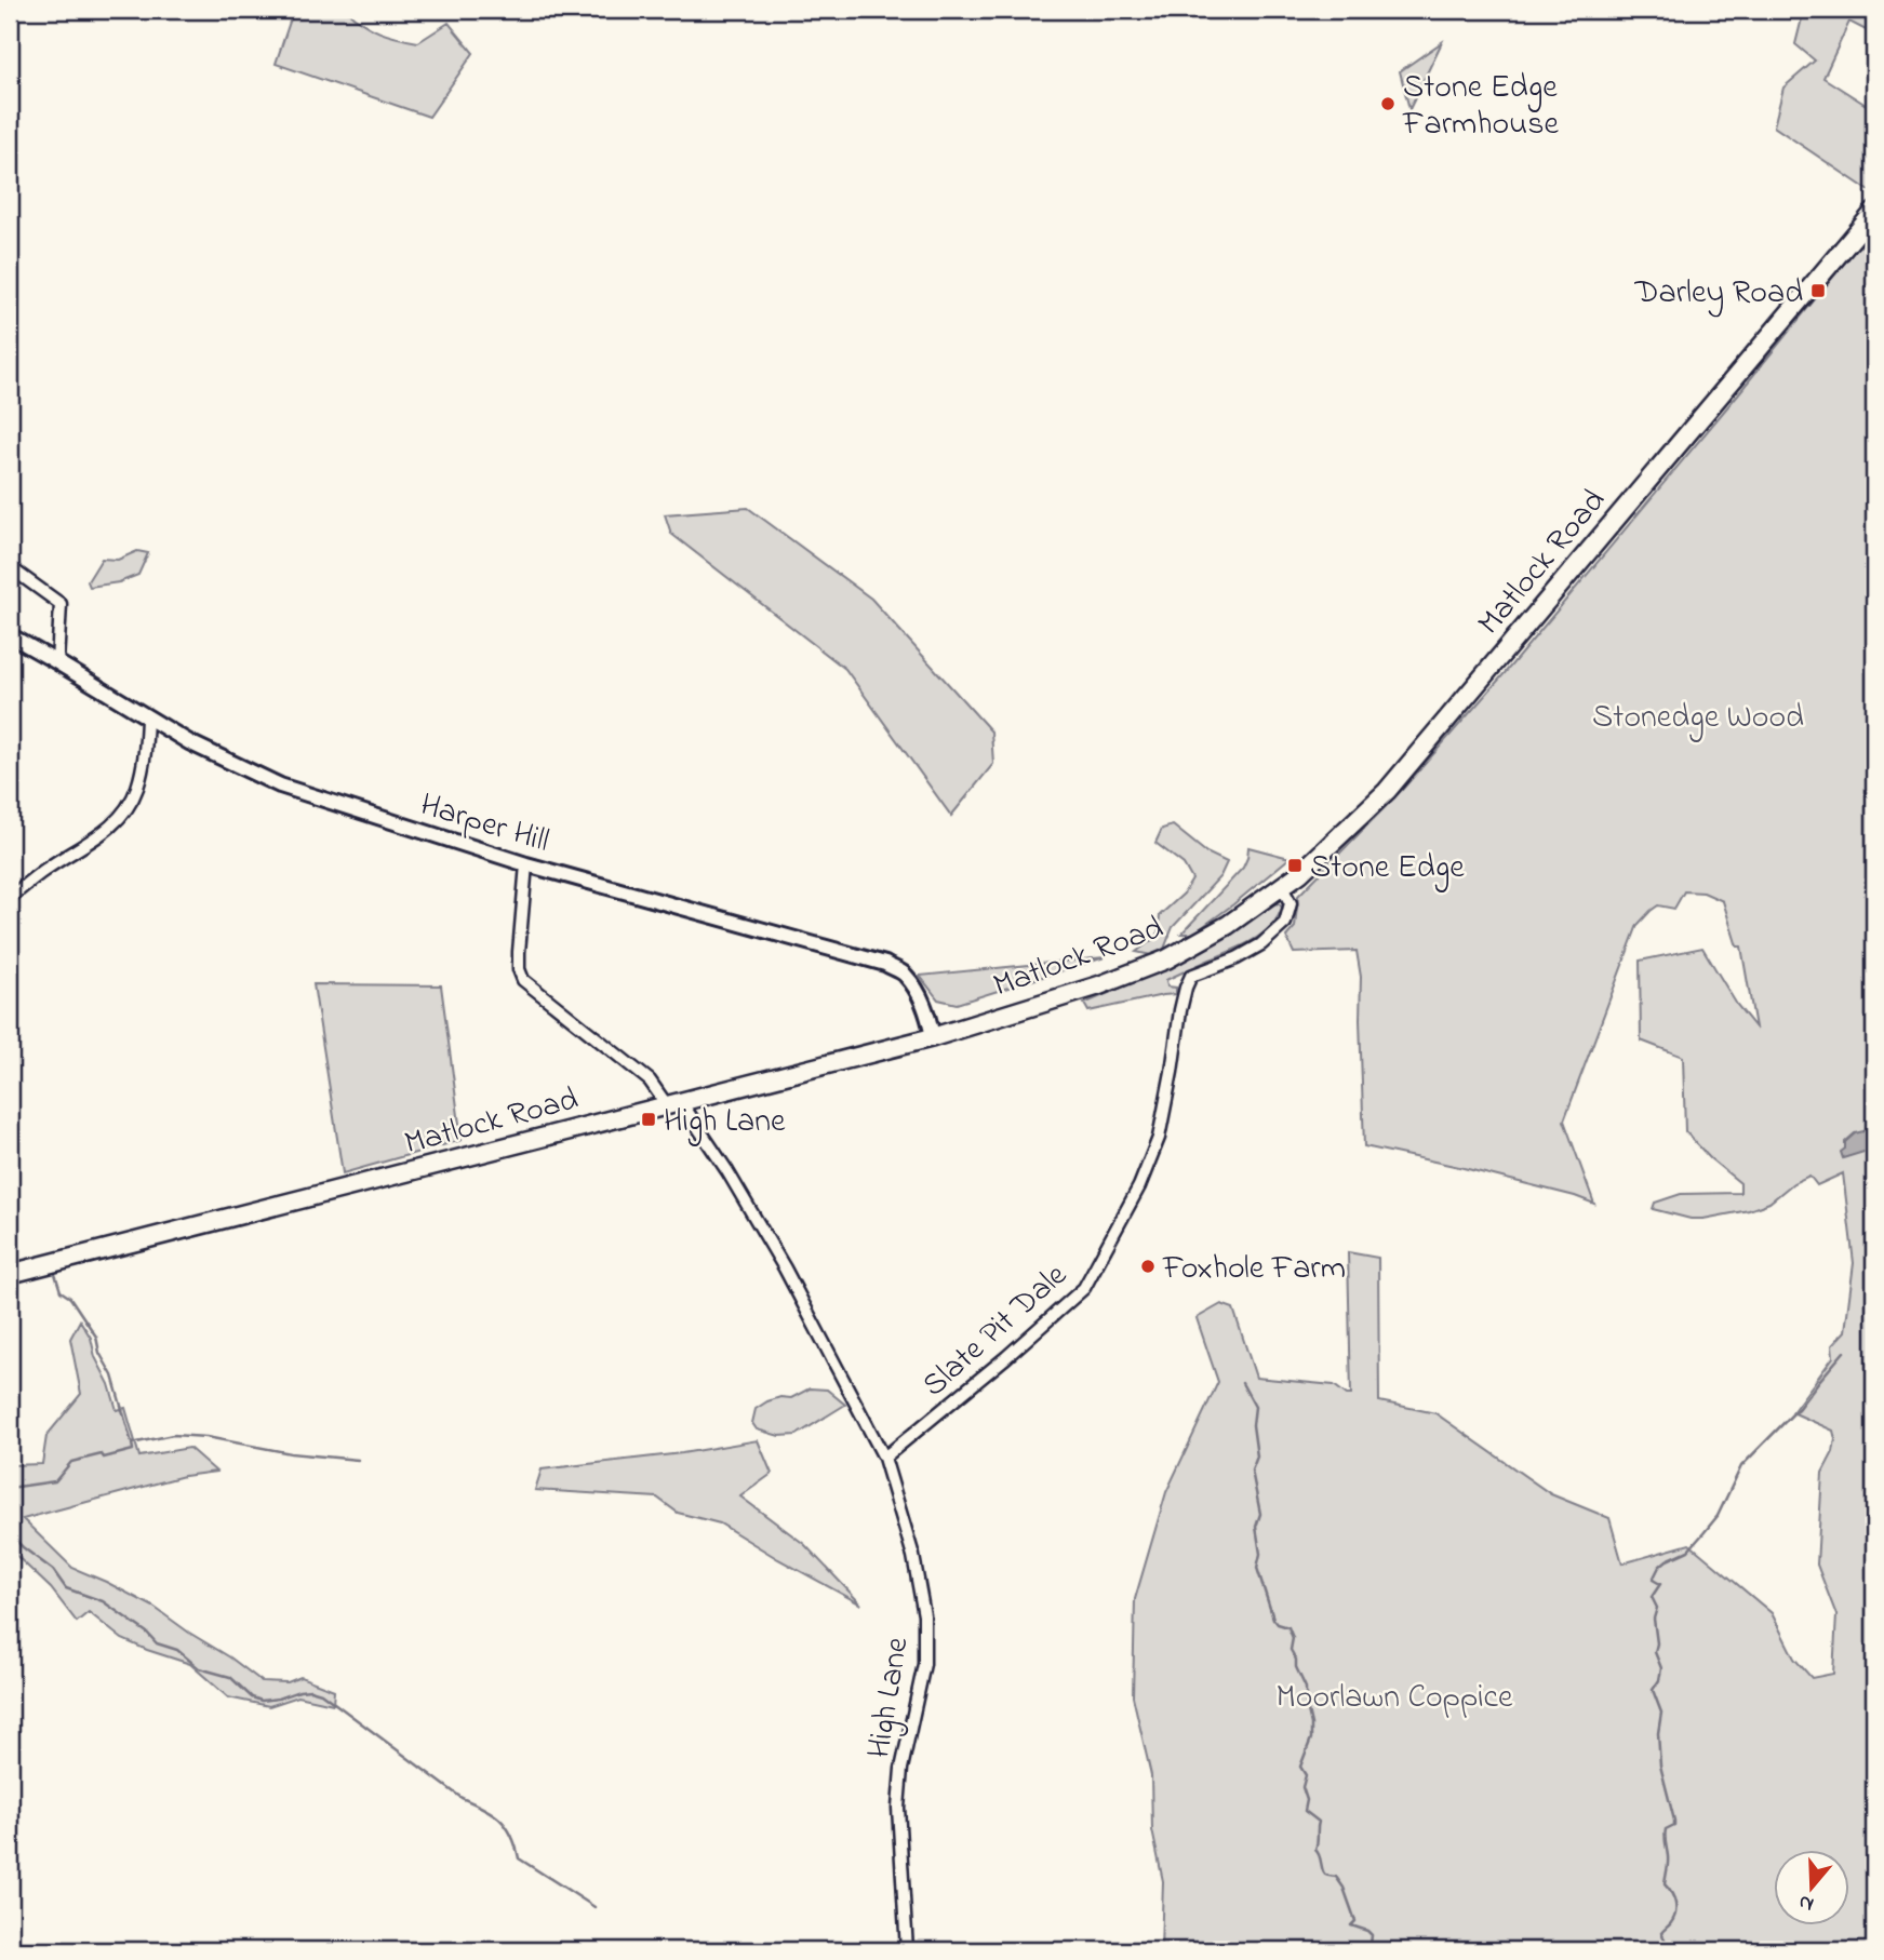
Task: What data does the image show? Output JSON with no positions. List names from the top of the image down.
{
  "streets": {
    "main road": ["Matlock Road"],
    "street": ["Harper Hill", "Slate Pit Dale", "High Lane"]
  },
  "crossings": [
    ["Matlock Road", "Harper Hill"],
    ["Matlock Road", "Slate Pit Dale"],
    ["Matlock Road", "High Lane"],
    ["Harper Hill", "High Lane"],
    ["Slate Pit Dale", "High Lane"]
  ],
  "parks": ["Stonedge Wood", "Moorlawn Coppice"],
  "places": {
    "other": ["Stone Edge Farmhouse", "Foxhole Farm"],
    "transit": ["Darley Road", "Stone Edge", "High Lane"]
  },
  "north": "bottom"
}
